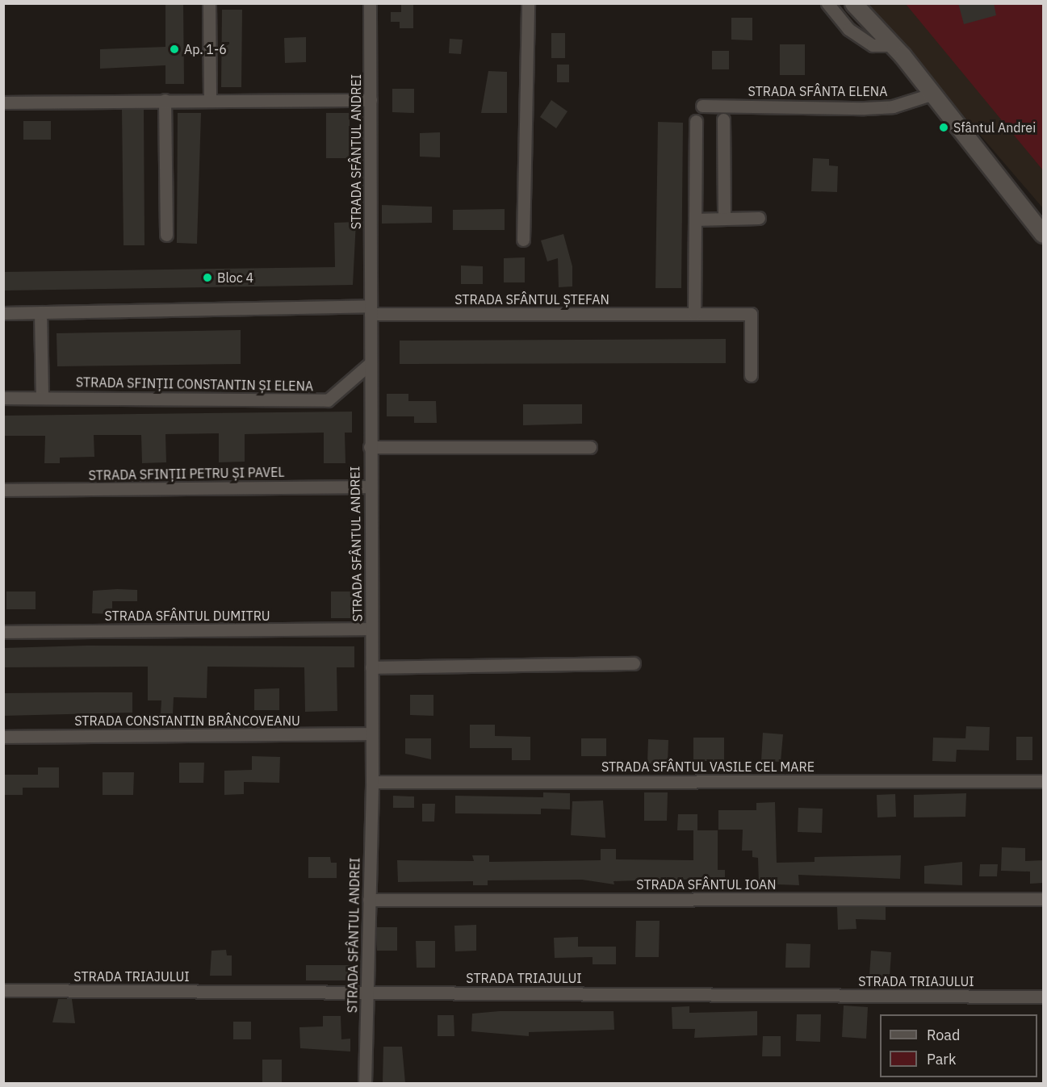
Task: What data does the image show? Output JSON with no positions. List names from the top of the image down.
{
  "streets": {
    "street": [
      "STRADA SFÂNTA ELENA",
      "STRADA SFÂNTUL ANDREI",
      "STRADA SFÂNTUL ȘTEFAN",
      "STRADA SFINȚII CONSTANTIN ȘI ELENA",
      "STRADA SFINȚII PETRU ȘI PAVEL",
      "STRADA SFÂNTUL DUMITRU",
      "STRADA CONSTANTIN BRÂNCOVEANU",
      "STRADA SFÂNTUL VASILE CEL MARE",
      "STRADA SFÂNTUL IOAN",
      "STRADA TRIAJULUI"
    ]
  },
  "crossings": [
    ["STRADA SFÂNTUL ANDREI", "STRADA SFÂNTUL ȘTEFAN"],
    ["STRADA SFÂNTUL ANDREI", "STRADA SFINȚII CONSTANTIN ȘI ELENA"],
    ["STRADA SFÂNTUL ANDREI", "STRADA SFINȚII PETRU ȘI PAVEL"],
    ["STRADA SFÂNTUL ANDREI", "STRADA SFÂNTUL DUMITRU"],
    ["STRADA SFÂNTUL ANDREI", "STRADA CONSTANTIN BRÂNCOVEANU"],
    ["STRADA SFÂNTUL ANDREI", "STRADA SFÂNTUL VASILE CEL MARE"],
    ["STRADA SFÂNTUL ANDREI", "STRADA SFÂNTUL IOAN"],
    ["STRADA SFÂNTUL ANDREI", "STRADA TRIAJULUI"]
  ],
  "places": ["Ap. 1-6", "Sfântul Andrei", "Bloc 4"],
  "legend": ["Road", "Park"]
}
